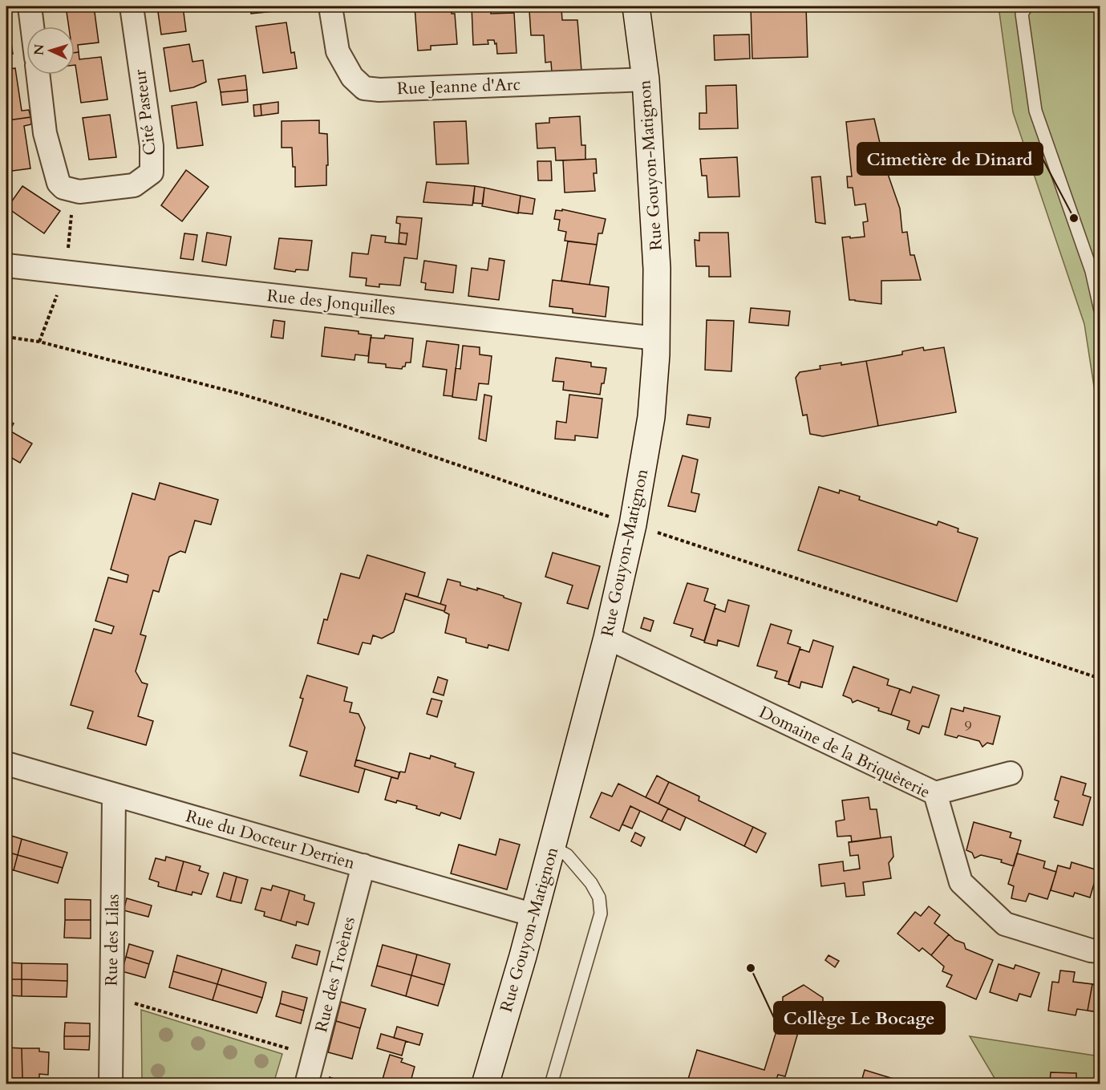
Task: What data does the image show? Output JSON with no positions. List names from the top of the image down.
{
  "streets": {
    "main road": ["Rue Gouyon-Matignon"],
    "street": [
      "Rue Jeanne d'Arc",
      "Cité Pasteur",
      "Rue des Jonquilles",
      "Domaine de la Briquèterie",
      "Rue du Docteur Derrien",
      "Rue des Lilas",
      "Rue des Troènes"
    ]
  },
  "crossings": [
    ["Rue Jeanne d'Arc", "Rue Gouyon-Matignon"],
    ["Rue Gouyon-Matignon", "Rue des Jonquilles"],
    ["Rue Gouyon-Matignon", "Domaine de la Briquèterie"],
    ["Rue Gouyon-Matignon", "Rue du Docteur Derrien"],
    ["Rue du Docteur Derrien", "Rue des Lilas"],
    ["Rue du Docteur Derrien", "Rue des Troènes"]
  ],
  "places": ["Cimetière de Dinard", "Collège Le Bocage"],
  "house_numbers": ["9"],
  "north": "left"
}
